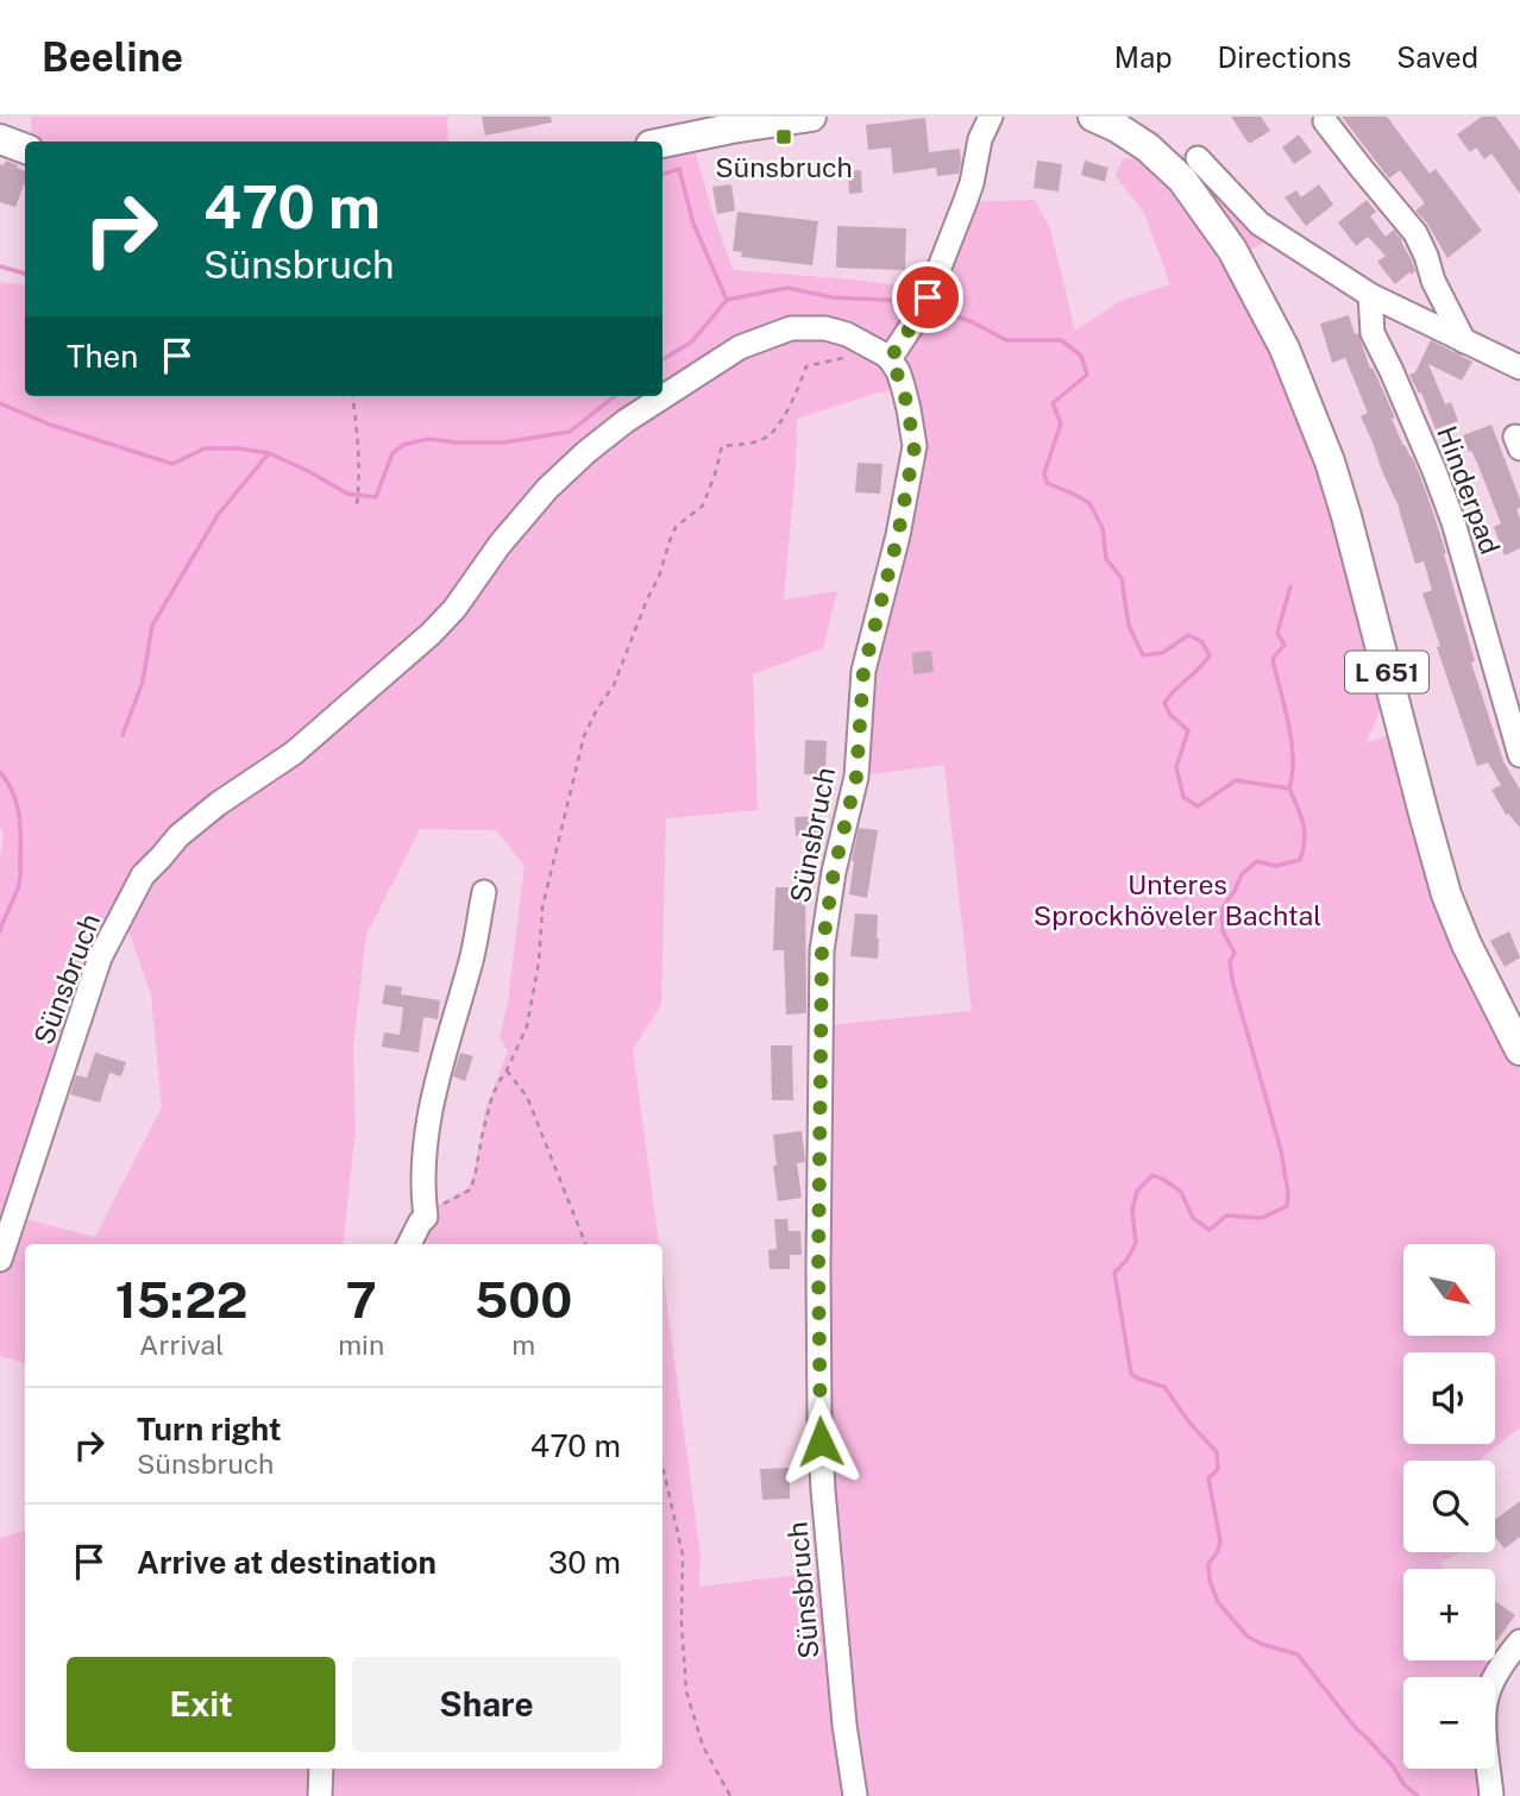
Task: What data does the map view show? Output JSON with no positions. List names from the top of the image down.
{
  "streets": {
    "main road": ["L 651"],
    "street": ["Hinderpad", "Sünsbruch"]
  },
  "parks": ["Unteres Sprockhöveler Bachtal"],
  "places": {
    "transit": ["Sünsbruch"]
  },
  "north": "bottom right",
  "page": {
    "header": "Beeline",
    "nav": ["Map", "Directions", "Saved"],
    "turn": ["470 m", "Sünsbruch"],
    "then": "Then",
    "map_buttons": ["+", "−"],
    "eta": [
      "15:22",
      "Arrival",
      "7",
      "min",
      "500",
      "m"
    ],
    "list": [
      {
        "name": "Turn right",
        "note": "Sünsbruch",
        "value": "470 m"
      },
      {
        "name": "Arrive at destination",
        "value": "30 m"
      }
    ],
    "buttons": ["Exit", "Share"]
  }
}
